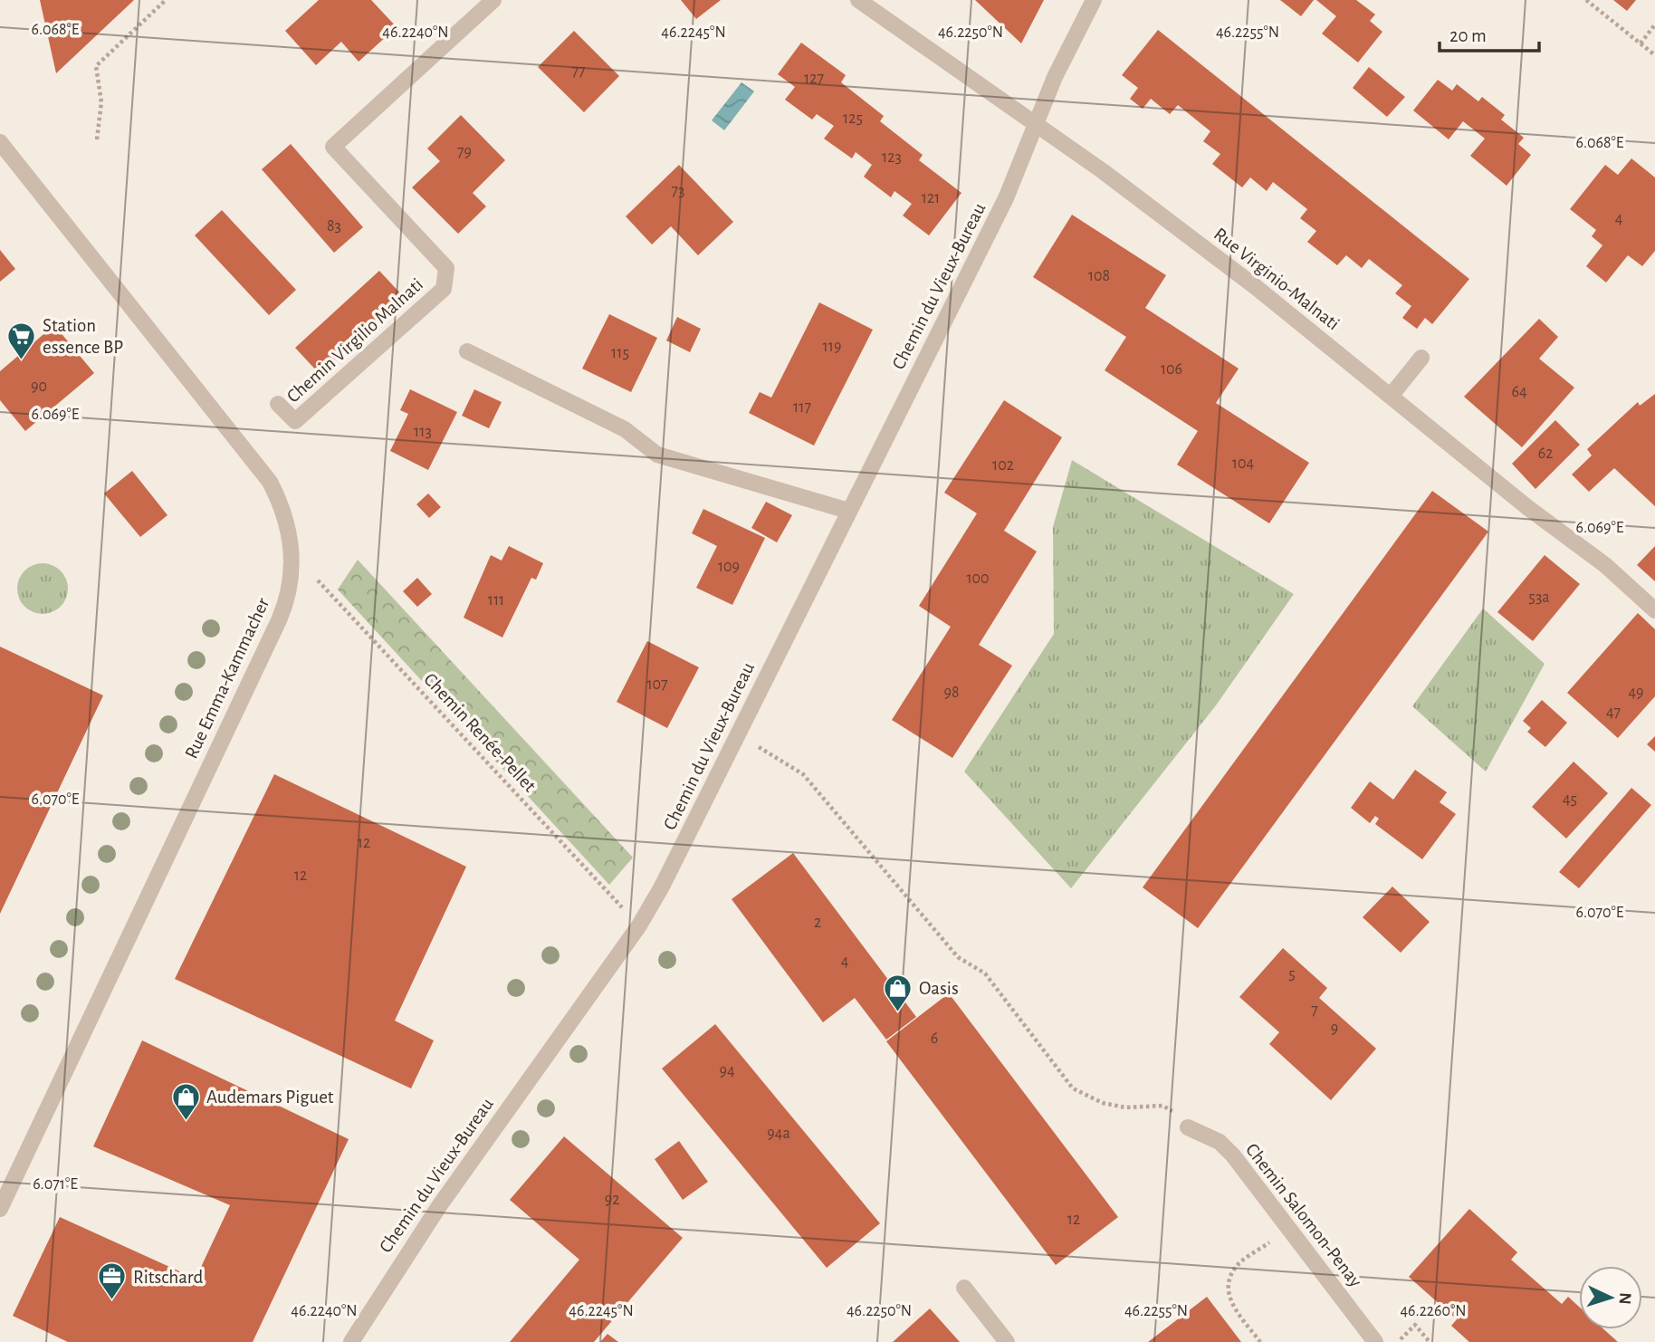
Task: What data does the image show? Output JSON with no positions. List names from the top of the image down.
{
  "streets": {
    "street": [
      "Rue Virginio-Malnati",
      "Chemin du Vieux-Bureau",
      "Chemin Virgilio Malnati",
      "Rue Emma-Kammacher",
      "Chemin Salomon-Penay"
    ],
    "path": ["Chemin Renée-Pellet"]
  },
  "crossings": [
    ["Rue Virginio-Malnati", "Chemin du Vieux-Bureau"]
  ],
  "places": {
    "supermarket": ["Station essence BP"],
    "shop": ["Oasis", "Audemars Piguet"],
    "office": ["Ritschard"]
  },
  "house_numbers": [
    "77",
    "127",
    "125",
    "79",
    "123",
    "73",
    "121",
    "4",
    "83",
    "108",
    "119",
    "115",
    "106",
    "90",
    "64",
    "117",
    "113",
    "62",
    "104",
    "102",
    "109",
    "100",
    "53a",
    "111",
    "107",
    "98",
    "49",
    "47",
    "45",
    "12",
    "12",
    "2",
    "4",
    "5",
    "7",
    "9",
    "6",
    "94",
    "94a",
    "92",
    "12"
  ],
  "scale_bar": "20 m",
  "north": "right",
  "coordinates": [
    "6.068°E",
    "46.2240°N",
    "46.2245°N",
    "46.2250°N",
    "46.2255°N",
    "6.069°E",
    "6.070°E",
    "6.071°E",
    "46.2260°N"
  ]
}
